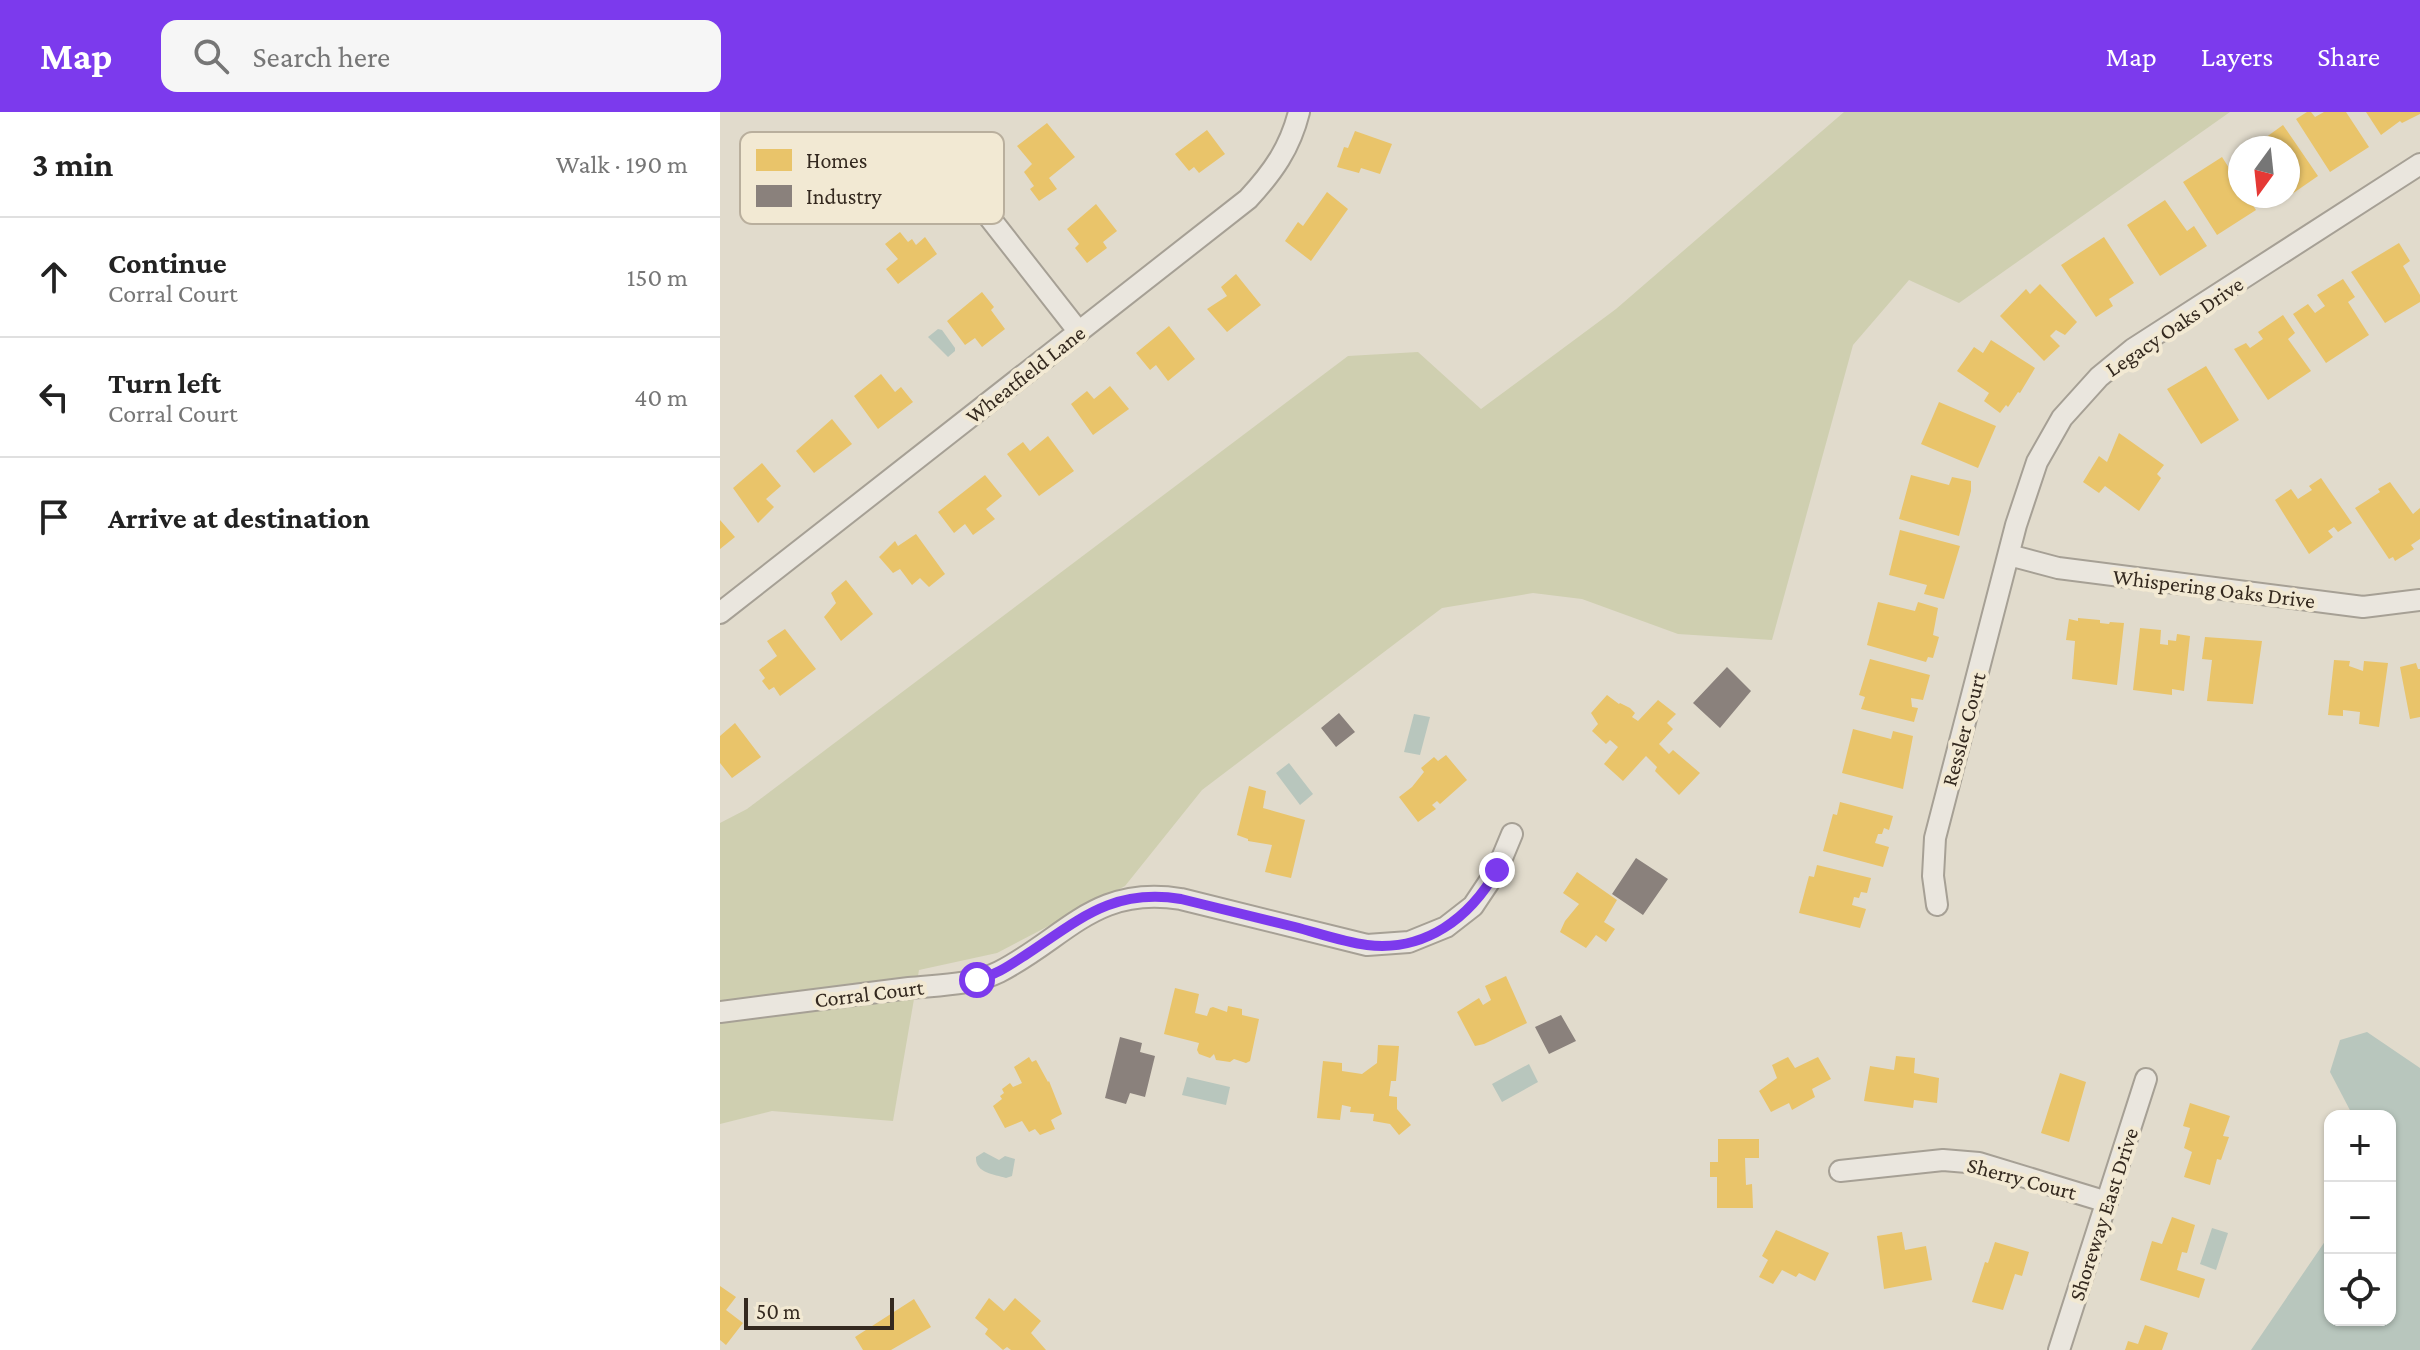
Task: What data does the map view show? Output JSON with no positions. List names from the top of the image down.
{
  "streets": {
    "street": [
      "Legacy Oaks Drive",
      "Wheatfield Lane",
      "Whispering Oaks Drive",
      "Ressler Court",
      "Corral Court",
      "Sherry Court",
      "Shoreway East Drive"
    ]
  },
  "crossings": [
    ["Legacy Oaks Drive", "Whispering Oaks Drive"],
    ["Legacy Oaks Drive", "Ressler Court"],
    ["Whispering Oaks Drive", "Ressler Court"],
    ["Sherry Court", "Shoreway East Drive"]
  ],
  "legend": ["Homes", "Industry"],
  "scale_bar": "50 m",
  "north": "bottom",
  "page": {
    "header": "Map",
    "search": "Search here",
    "nav": ["Map", "Layers", "Share"],
    "heading": ["3 min", "Walk · 190 m"],
    "list": [
      ["Continue", "Corral Court", "150 m"],
      ["Turn left", "Corral Court", "40 m"],
      "Arrive at destination"
    ],
    "map_buttons": ["+", "−"],
    "scale": "50 m"
  }
}
